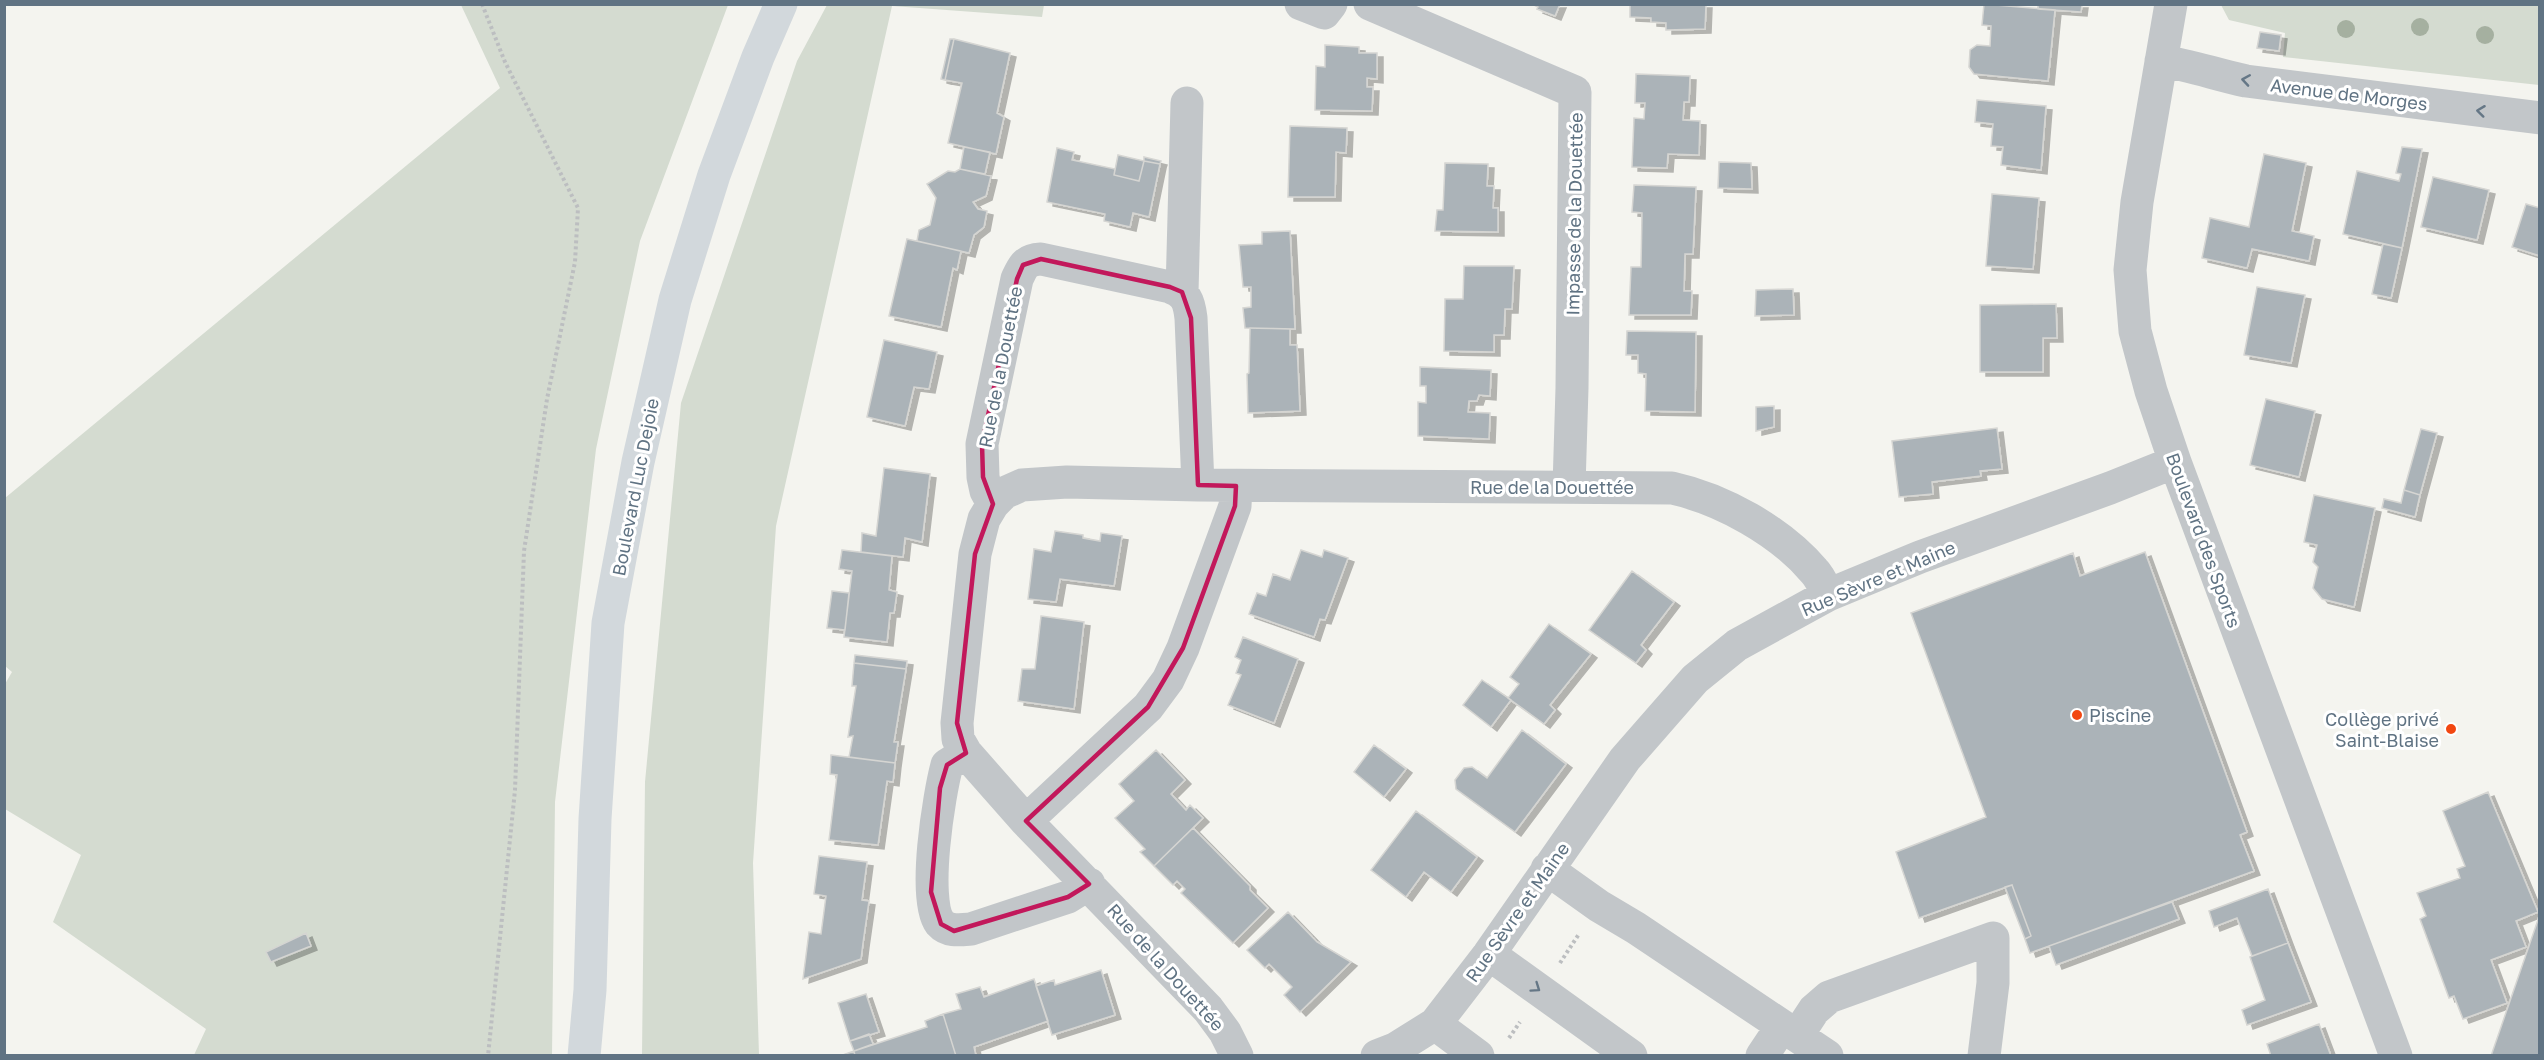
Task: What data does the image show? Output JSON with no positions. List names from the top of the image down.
{
  "streets": {
    "main road": ["Boulevard Luc Dejoie"],
    "street": [
      "Avenue de Morges",
      "Impasse de la Douettée",
      "Rue de la Douettée",
      "Boulevard des Sports",
      "Rue Sèvre et Maine"
    ]
  },
  "crossings": [
    ["Avenue de Morges", "Boulevard des Sports"],
    ["Impasse de la Douettée", "Rue de la Douettée"],
    ["Rue de la Douettée", "Rue Sèvre et Maine"],
    ["Boulevard des Sports", "Rue Sèvre et Maine"]
  ],
  "one_way": ["Avenue de Morges"],
  "places": ["Piscine", "Collège privé Saint-Blaise"]
}
